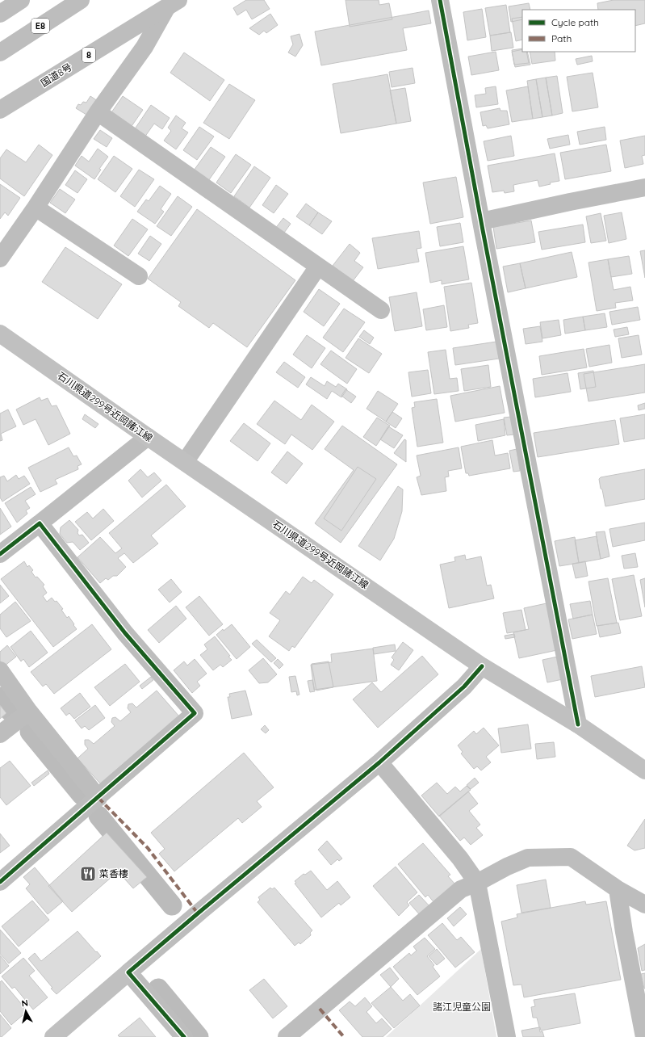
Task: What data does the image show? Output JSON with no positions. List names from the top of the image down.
{
  "streets": {
    "main road": [
      "E8",
      "8",
      "国道8号",
      "石川県道299号近岡諸江線"
    ]
  },
  "parks": ["諸江児童公園"],
  "places": {
    "restaurant": ["菜香樓"]
  },
  "legend": ["Cycle path", "Path"],
  "north": "top"
}
